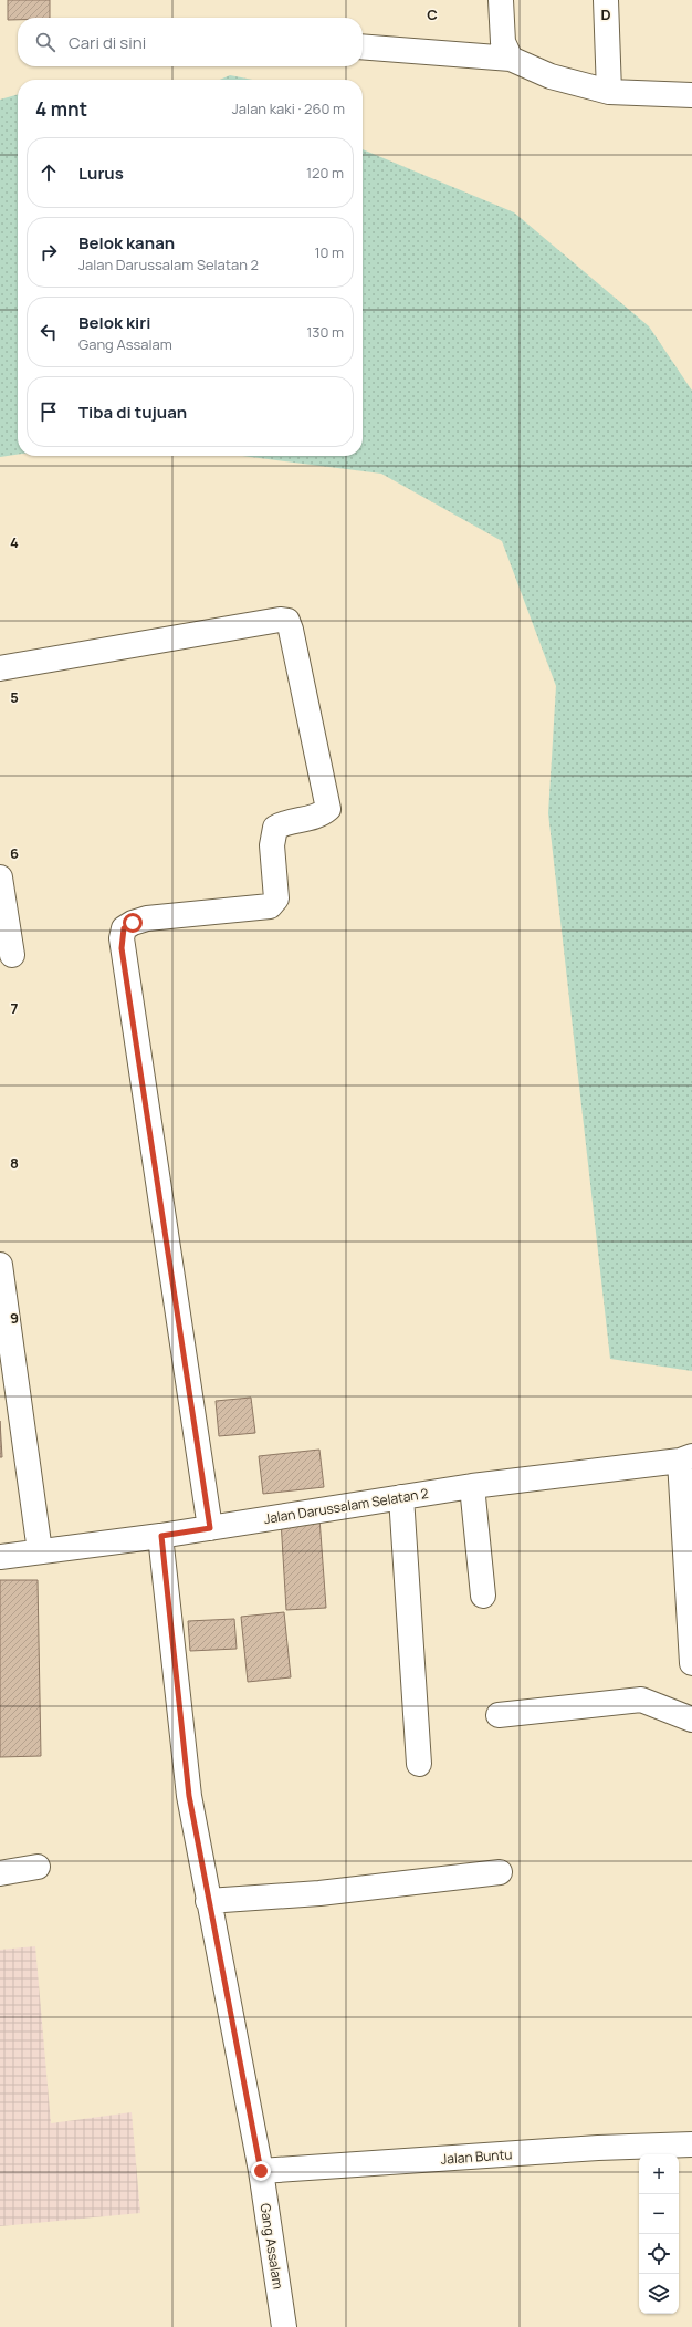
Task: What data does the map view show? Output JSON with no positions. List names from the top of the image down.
{
  "streets": {
    "street": ["Jalan Darussalam Selatan 2", "Jalan Buntu", "Gang Assalam"]
  },
  "crossings": [
    ["Jalan Darussalam Selatan 2", "Gang Assalam"],
    ["Jalan Buntu", "Gang Assalam"]
  ],
  "page": {
    "search": "Cari di sini",
    "heading": ["4 mnt", "Jalan kaki · 260 m"],
    "list": [
      ["Lurus", "120 m"],
      ["Belok kanan", "Jalan Darussalam Selatan 2", "10 m"],
      ["Belok kiri", "Gang Assalam", "130 m"],
      "Tiba di tujuan"
    ],
    "map_buttons": ["+", "−"]
  },
  "grid": {
    "columns": ["C", "D"],
    "rows": [
      "4",
      "5",
      "6",
      "7",
      "8",
      "9"
    ]
  }
}
